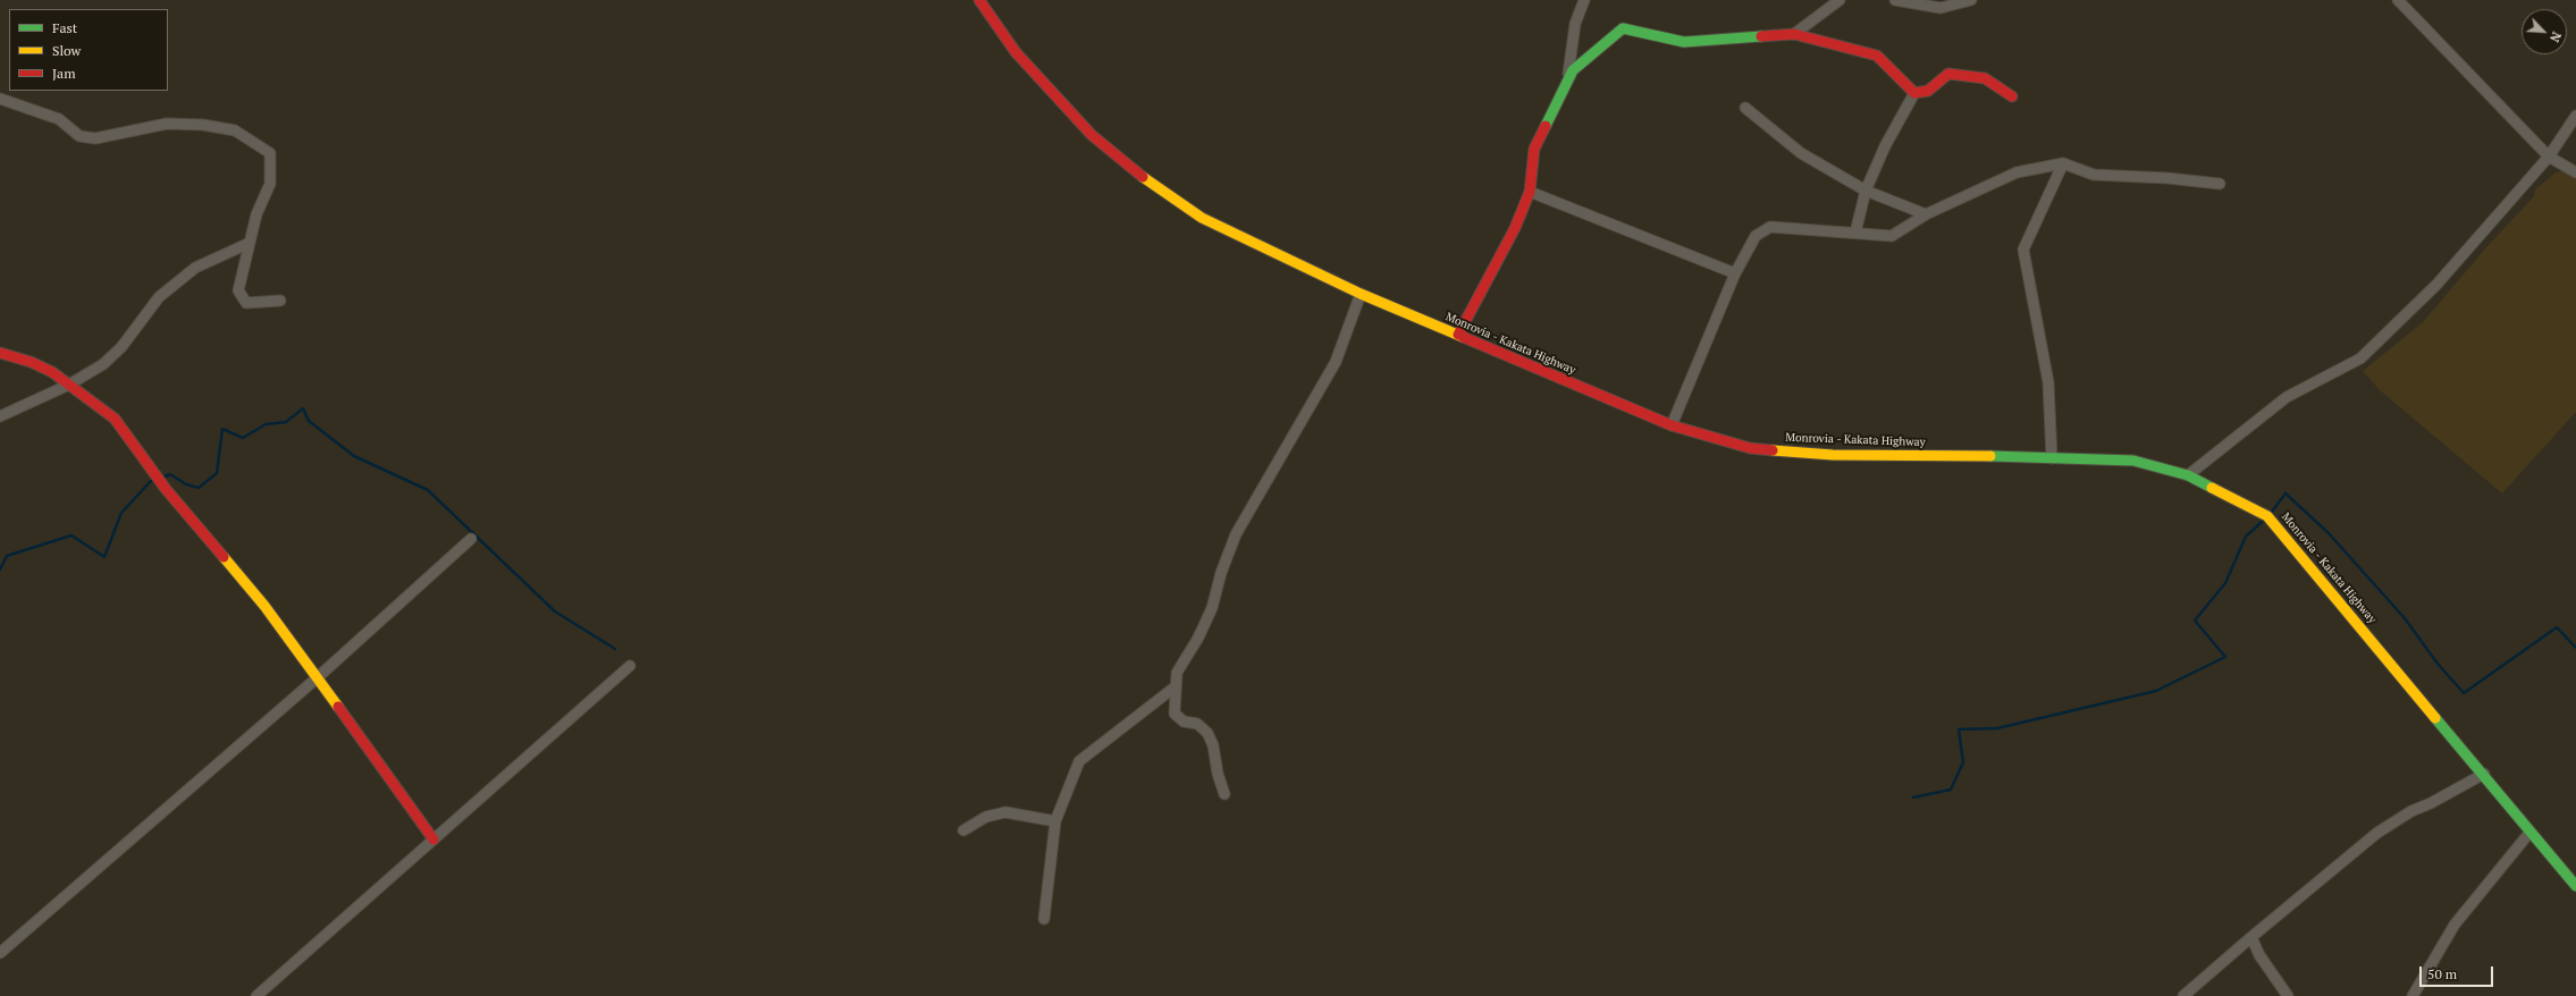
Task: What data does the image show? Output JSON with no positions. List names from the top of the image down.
{
  "streets": {
    "main road": ["Monrovia - Kakata Highway"]
  },
  "legend": ["Fast", "Slow", "Jam"],
  "scale_bar": "50 m",
  "north": "bottom right"
}
